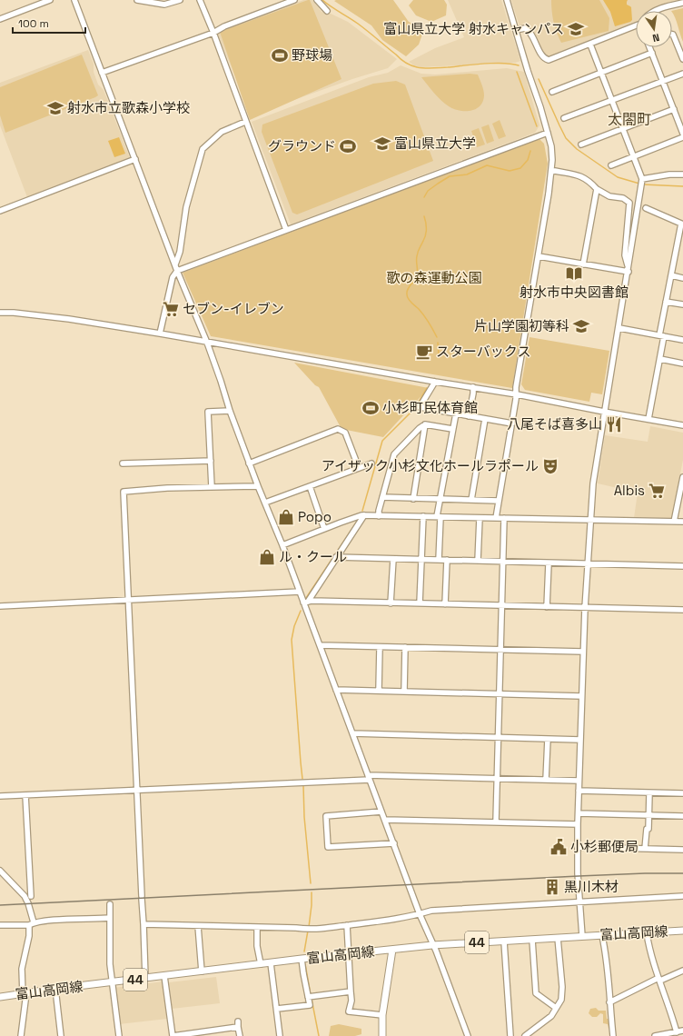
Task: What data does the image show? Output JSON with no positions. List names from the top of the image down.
{
  "streets": {
    "main road": ["富山高岡線", "44"]
  },
  "districts": ["太閤町"],
  "parks": ["歌の森運動公園"],
  "places": {
    "school or university": [
      "富山県立大学 射水キャンパス",
      "射水市立歌森小学校",
      "富山県立大学",
      "片山学園初等科"
    ],
    "sports": ["野球場", "グラウンド", "小杉町民体育館"],
    "library": ["射水市中央図書館"],
    "supermarket": ["セブン-イレブン", "Albis"],
    "cafe": ["スターバックス"],
    "restaurant": ["八尾そば喜多山"],
    "theatre": ["アイザック小杉文化ホールラポール"],
    "shop": ["Popo", "ル・クール"],
    "public building": ["小杉郵便局"],
    "building": ["黒川木材"]
  },
  "scale_bar": "100 m",
  "north": "bottom"
}
